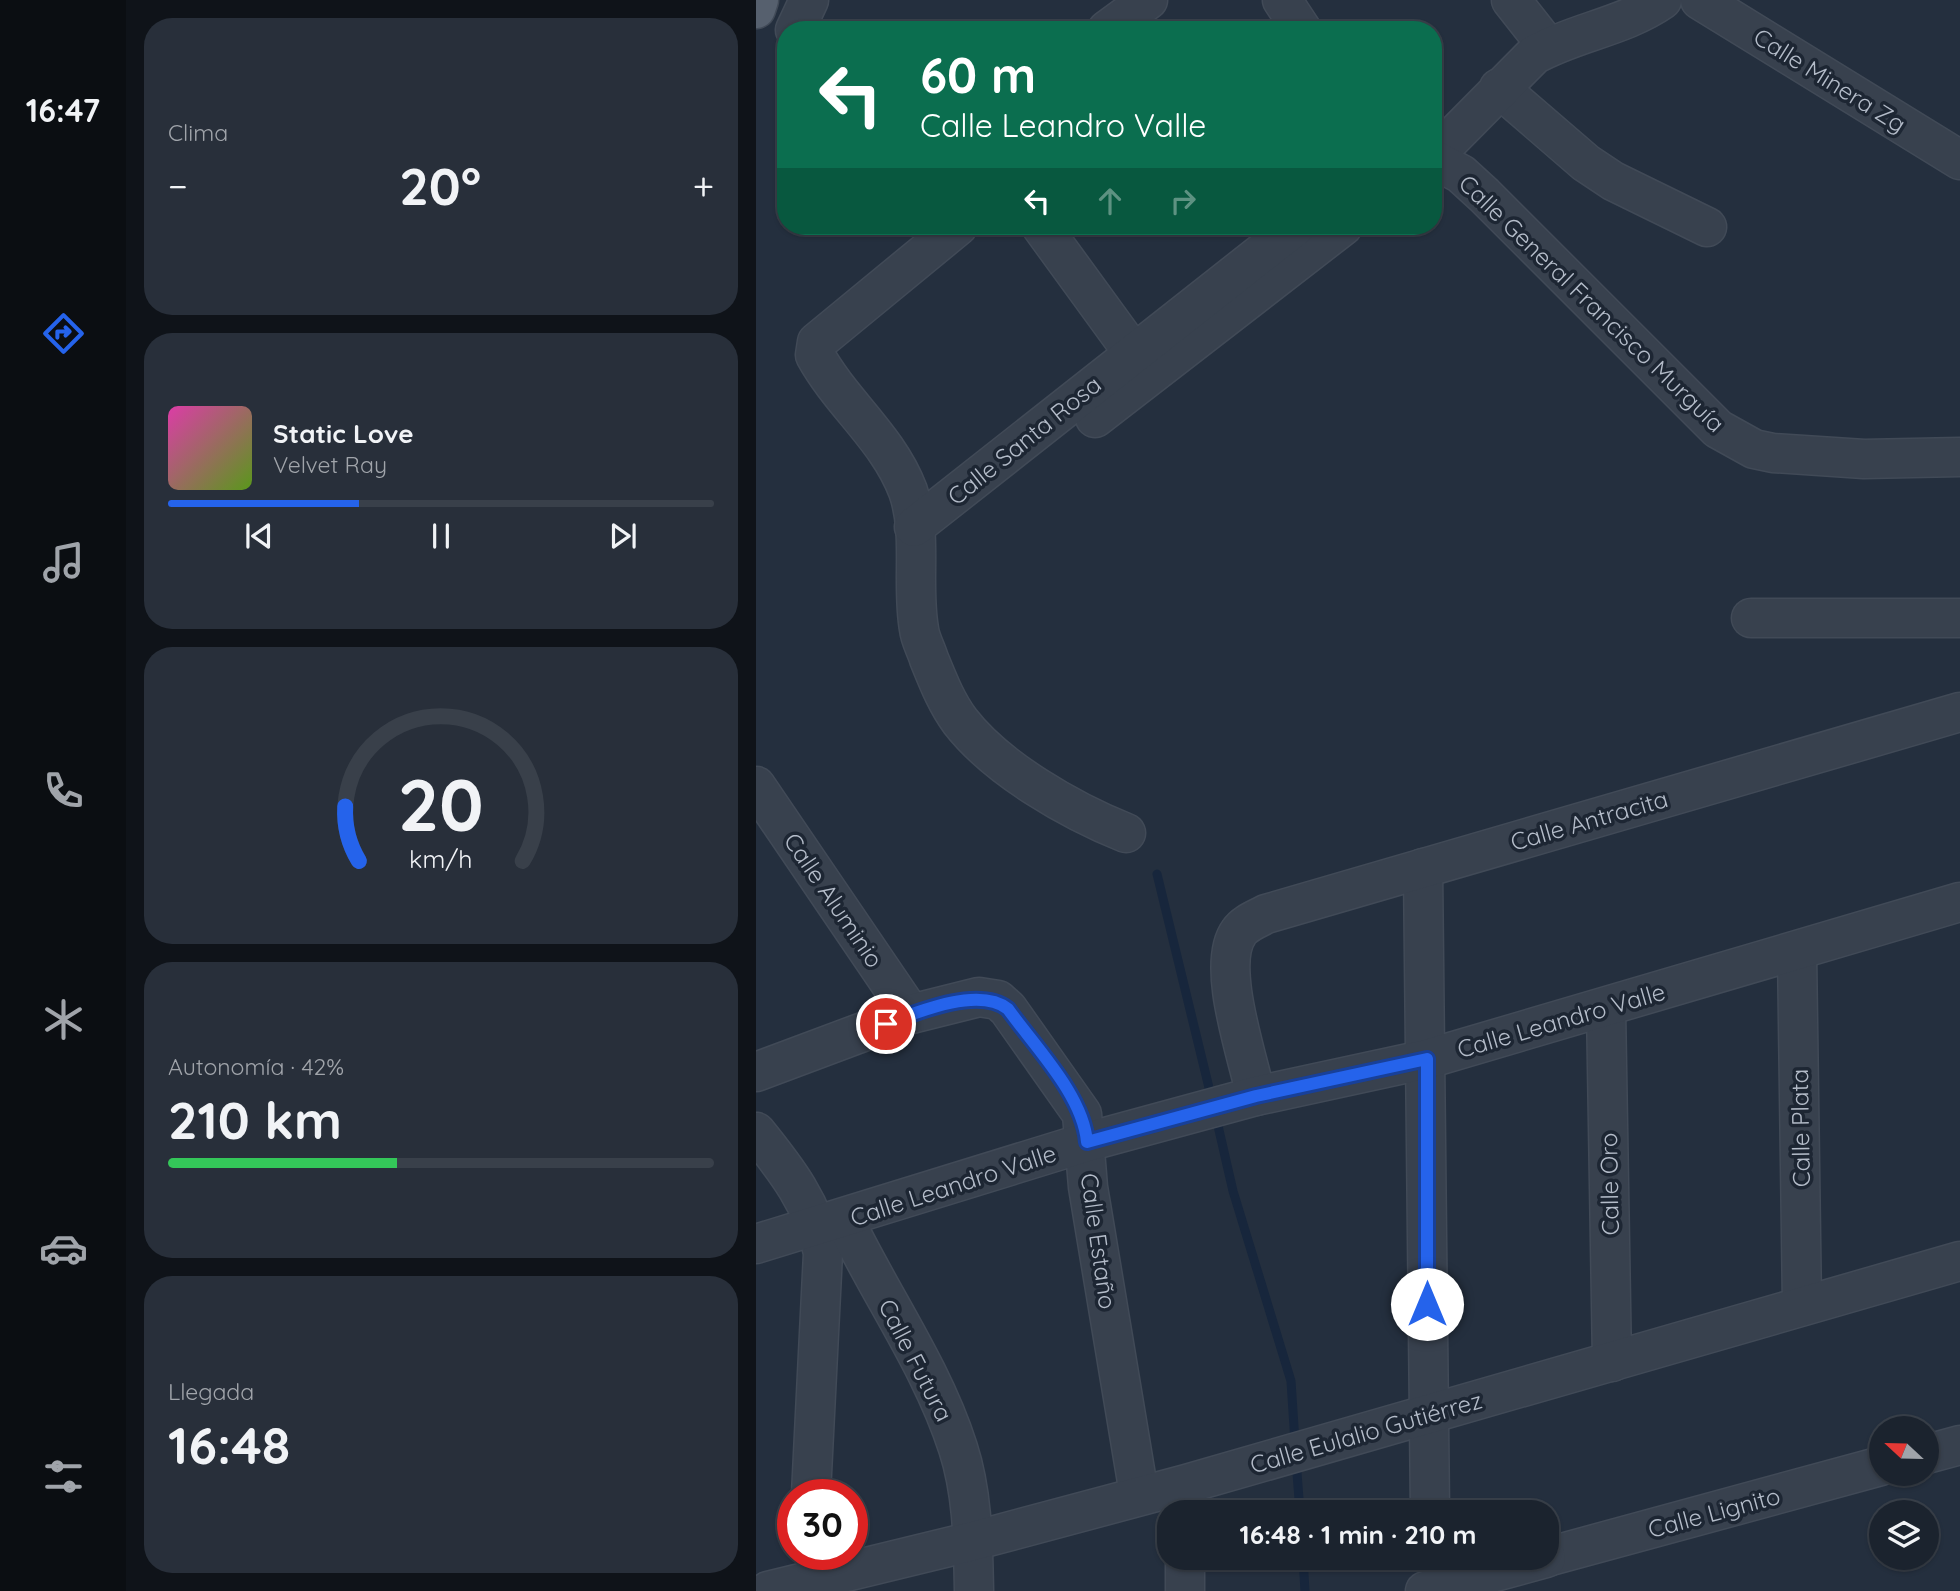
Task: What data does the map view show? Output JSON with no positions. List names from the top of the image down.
{
  "streets": {
    "street": [
      "Calle Minera Zg",
      "Calle General Francisco Murguía",
      "Calle Santa Rosa",
      "Calle Antracita",
      "Calle Aluminio",
      "Calle Leandro Valle",
      "Calle Plata",
      "Calle Oro",
      "Calle Estaño",
      "Calle Futura",
      "Calle Eulalio Gutiérrez",
      "Calle Lignito"
    ]
  },
  "crossings": [
    ["Calle Antracita", "Calle Leandro Valle"],
    ["Calle Aluminio", "Calle Estaño"],
    ["Calle Leandro Valle", "Calle Plata"],
    ["Calle Leandro Valle", "Calle Oro"],
    ["Calle Leandro Valle", "Calle Estaño"],
    ["Calle Leandro Valle", "Calle Futura"],
    ["Calle Plata", "Calle Eulalio Gutiérrez"],
    ["Calle Oro", "Calle Eulalio Gutiérrez"],
    ["Calle Estaño", "Calle Eulalio Gutiérrez"],
    ["Calle Futura", "Calle Eulalio Gutiérrez"]
  ],
  "north": "left",
  "page": {
    "tabs": "16:47",
    "tile": [
      "Clima",
      ["Autonomía · 42%", "210 km"],
      ["Llegada", "16:48"]
    ],
    "turn": ["60 m", "Calle Leandro Valle"],
    "heat": ["−", "20°", "+"],
    "song": ["Static Love", "Velvet Ray"],
    "limit": "30",
    "trip": "16:48 · 1 min · 210 m",
    "gauge": ["20", "km/h"]
  }
}
